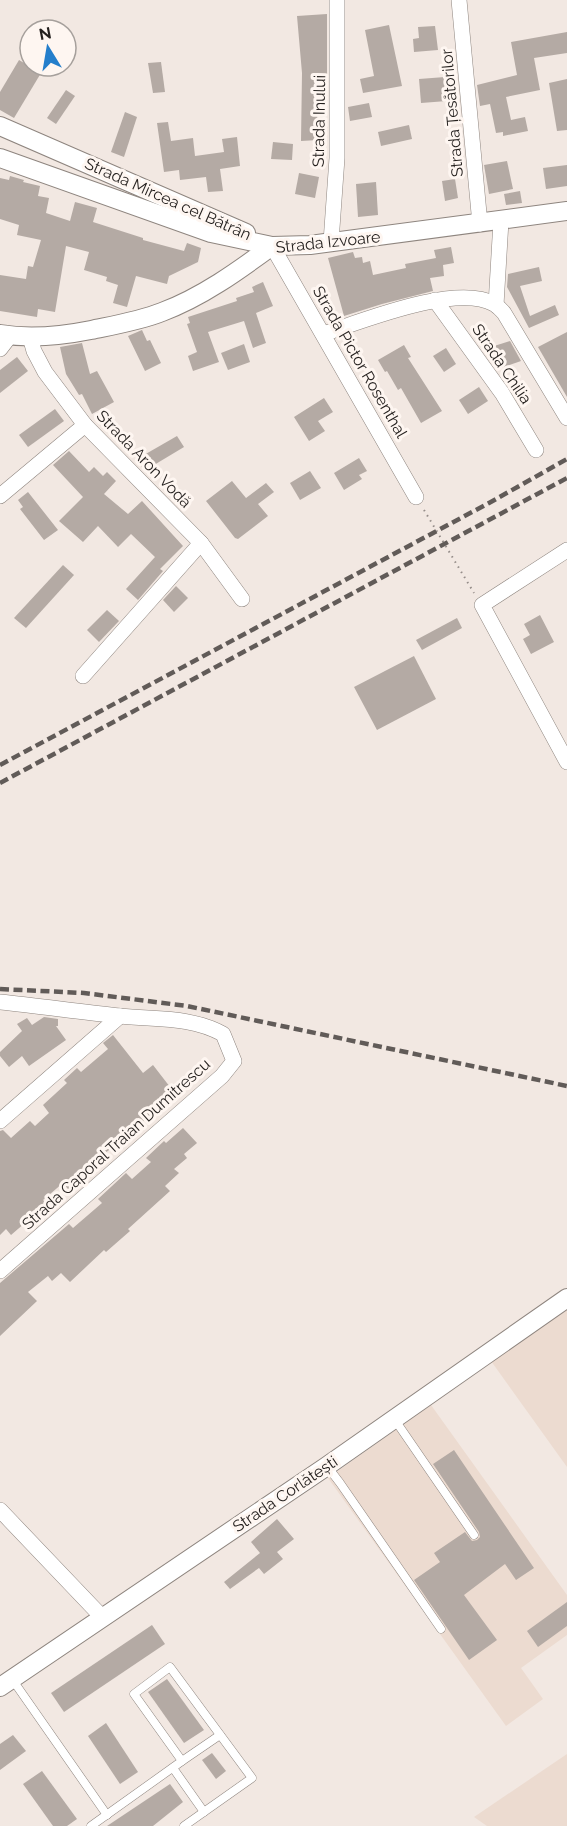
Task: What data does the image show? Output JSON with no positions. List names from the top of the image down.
{
  "streets": {
    "street": [
      "Strada Țesătorilor",
      "Strada Inului",
      "Strada Mircea cel Bătrân",
      "Strada Izvoare",
      "Strada Pictor Rosenthal",
      "Strada Chilia",
      "Strada Aron Vodă",
      "Strada Caporal Traian Dumitrescu",
      "Strada Corlătești"
    ]
  },
  "crossings": [
    ["Strada Țesătorilor", "Strada Izvoare"],
    ["Strada Inului", "Strada Izvoare"],
    ["Strada Mircea cel Bătrân", "Strada Izvoare"],
    ["Strada Mircea cel Bătrân", "Strada Pictor Rosenthal"],
    ["Strada Izvoare", "Strada Pictor Rosenthal"],
    ["Strada Izvoare", "Strada Aron Vodă"]
  ],
  "north": "top"
}
